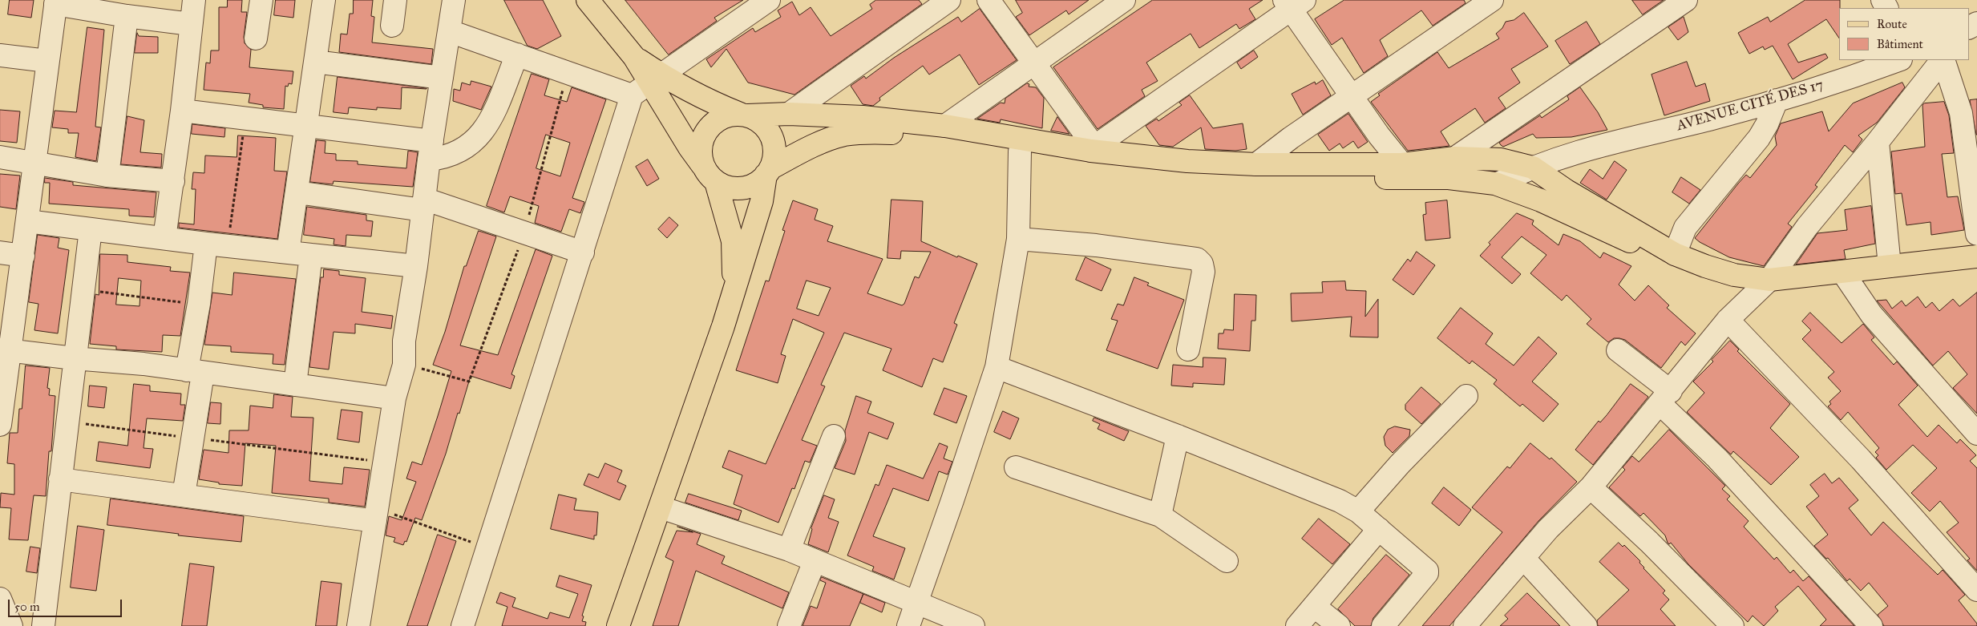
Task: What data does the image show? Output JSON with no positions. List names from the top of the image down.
{
  "streets": {
    "street": ["AVENUE CITÉ DES 17"]
  },
  "legend": ["Route", "Bâtiment"],
  "scale_bar": "50 m"
}
